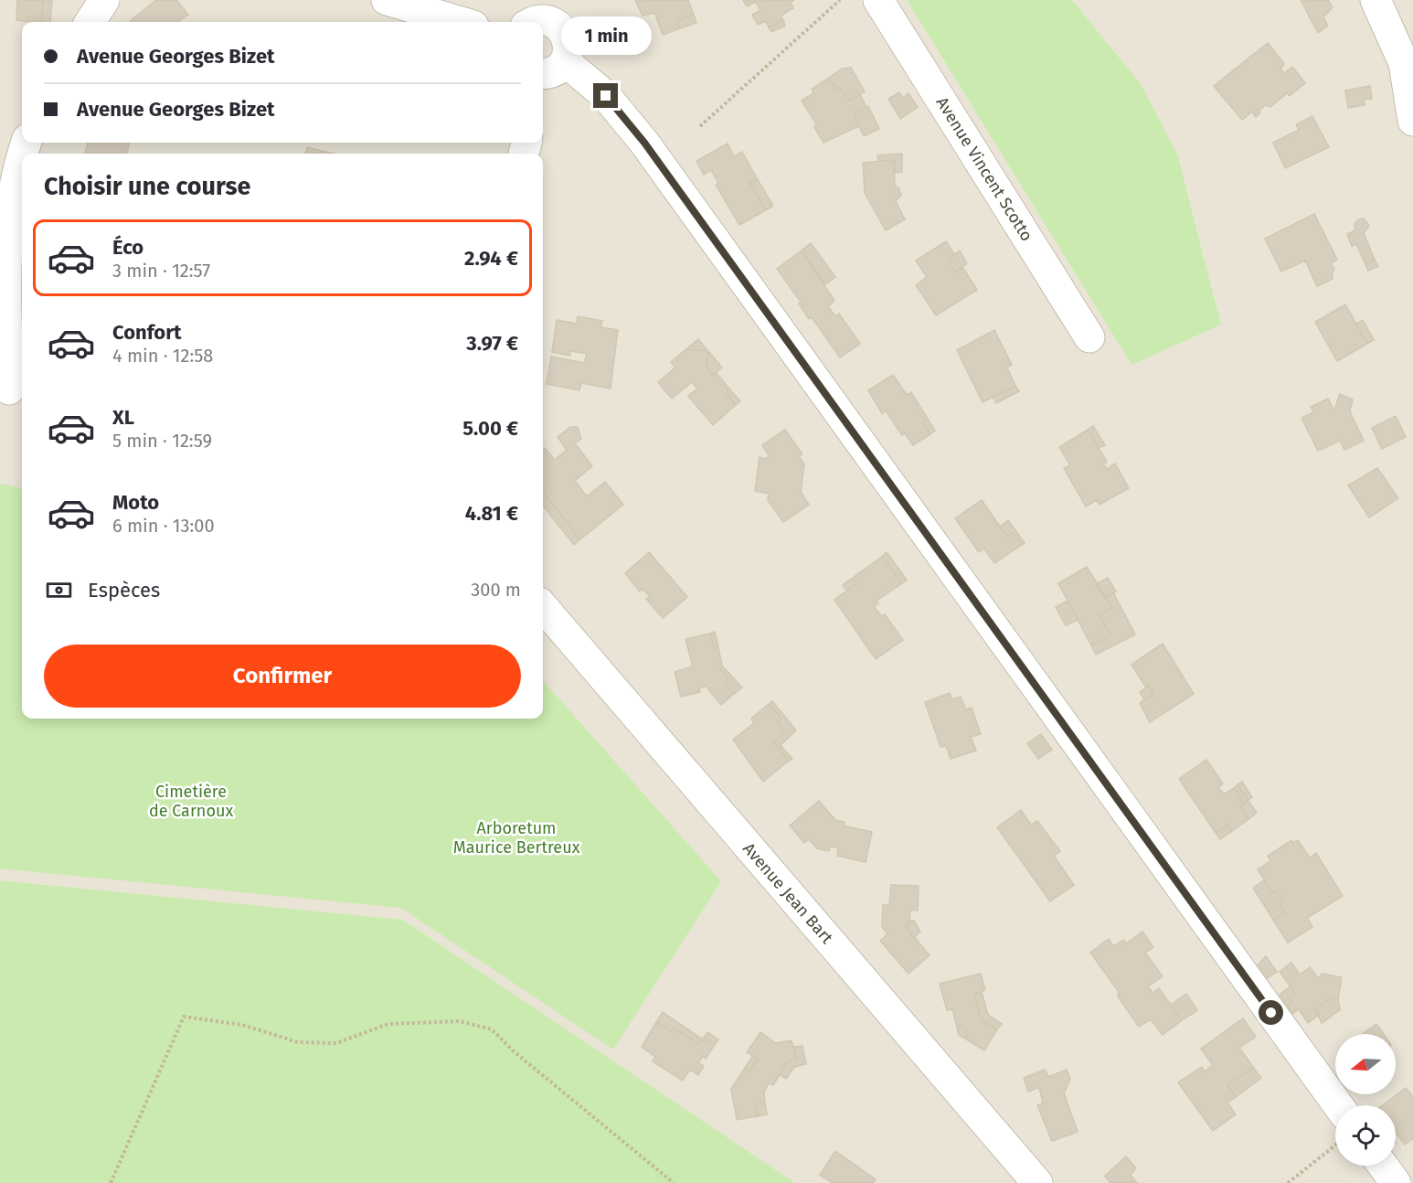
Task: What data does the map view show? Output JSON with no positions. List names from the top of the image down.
{
  "streets": {
    "street": ["Avenue Vincent Scotto", "Avenue Jean Bart"]
  },
  "parks": ["Cimetière de Carnoux", "Arboretum Maurice Bertreux"],
  "north": "left",
  "page": {
    "bubble": "1 min",
    "banner": ["Avenue Georges Bizet", "Avenue Georges Bizet"],
    "heading": "Choisir une course",
    "list": [
      {
        "name": "Éco",
        "note": "3 min · 12:57",
        "value": "2.94 €"
      },
      {
        "name": "Confort",
        "note": "4 min · 12:58",
        "value": "3.97 €"
      },
      {
        "name": "XL",
        "note": "5 min · 12:59",
        "value": "5.00 €"
      },
      {
        "name": "Moto",
        "note": "6 min · 13:00",
        "value": "4.81 €"
      }
    ],
    "pay": ["Espèces", "300 m"],
    "buttons": "Confirmer"
  }
}
